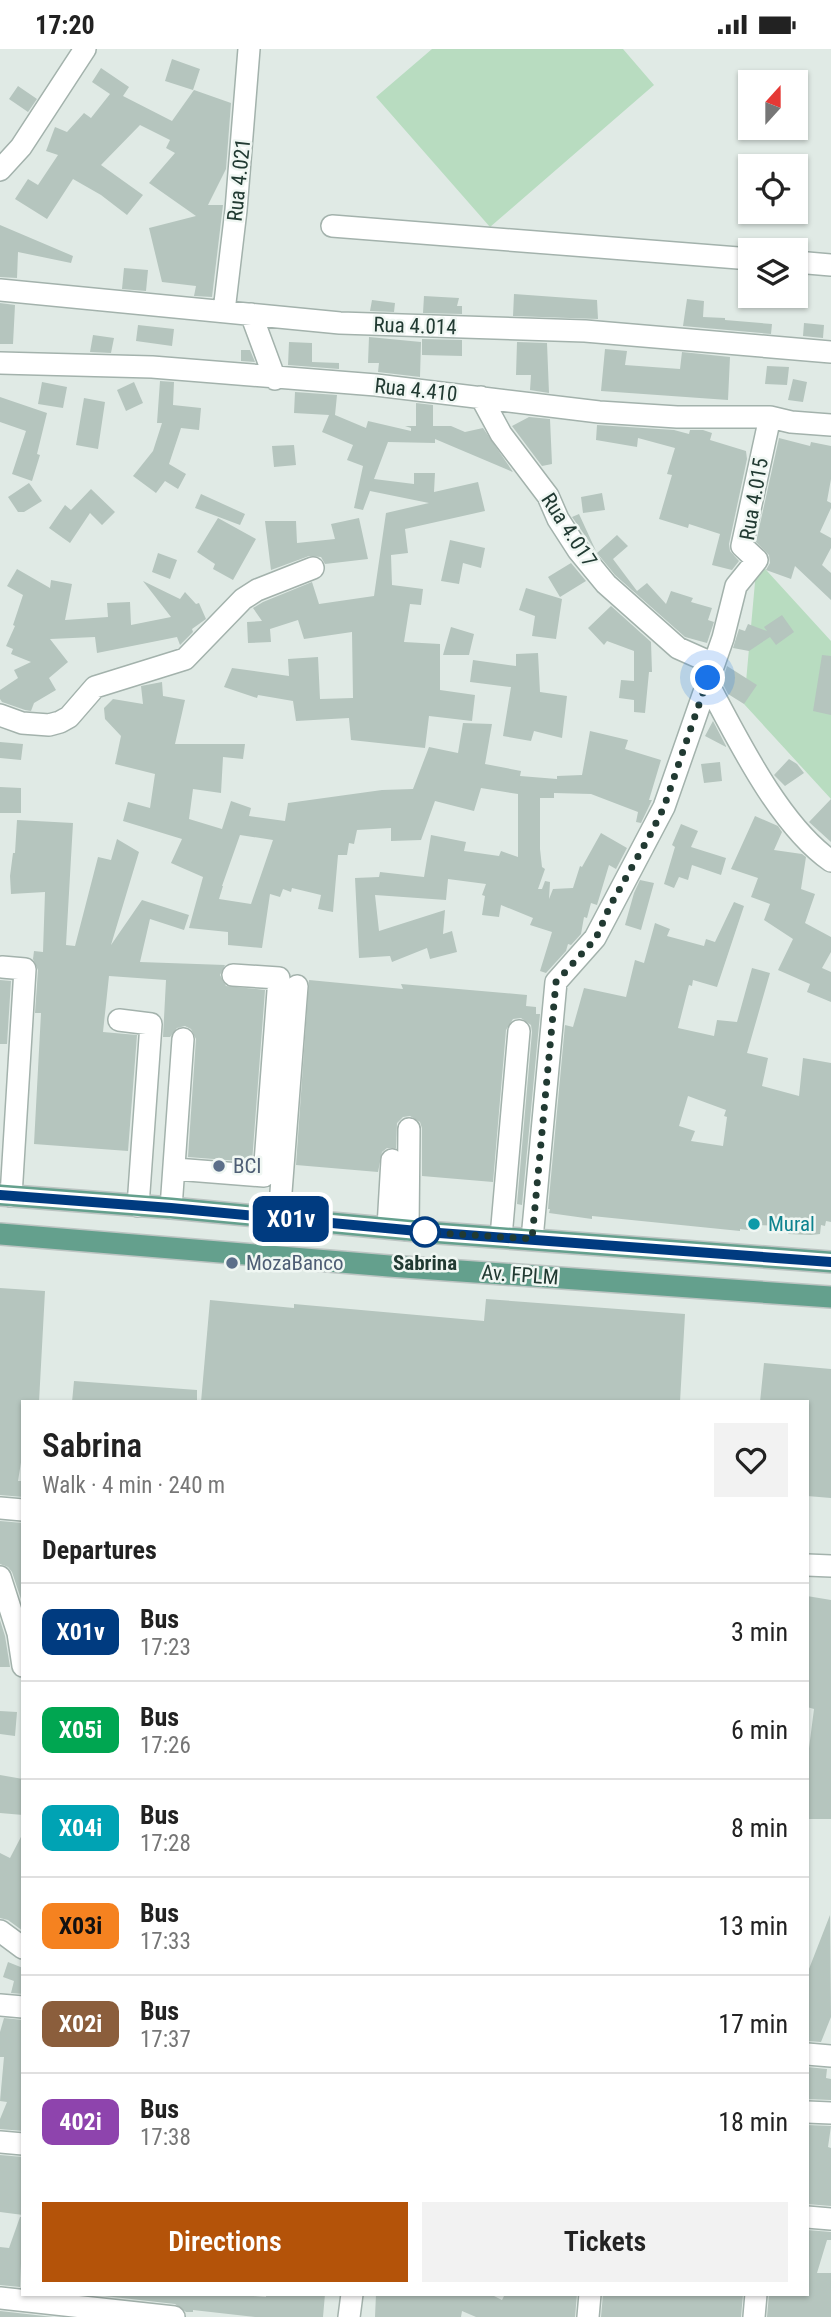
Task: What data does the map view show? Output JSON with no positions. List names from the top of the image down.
{
  "streets": {
    "main road": ["Av. FPLM"],
    "street": [
      "Rua 4.021",
      "Rua 4.014",
      "Rua 4.410",
      "Rua 4.015",
      "Rua 4.017"
    ]
  },
  "crossings": [
    ["Rua 4.021", "Rua 4.014"],
    ["Rua 4.410", "Rua 4.015"],
    ["Rua 4.410", "Rua 4.017"],
    ["Rua 4.015", "Rua 4.017"],
    ["Rua 4.015", "Av. FPLM"]
  ],
  "places": [
    "BCI",
    "Mural",
    "Sabrina",
    "MozaBanco"
  ],
  "lines": ["bus line X01v"],
  "north": "top",
  "page": {
    "status": "17:20",
    "on_map": "X01v",
    "heading": [
      ["Sabrina", "Walk · 4 min · 240 m"],
      "Departures"
    ],
    "list": [
      {
        "mark": "X01v",
        "name": "Bus",
        "note": "17:23",
        "value": "3 min"
      },
      {
        "mark": "X05i",
        "name": "Bus",
        "note": "17:26",
        "value": "6 min"
      },
      {
        "mark": "X04i",
        "name": "Bus",
        "note": "17:28",
        "value": "8 min"
      },
      {
        "mark": "X03i",
        "name": "Bus",
        "note": "17:33",
        "value": "13 min"
      },
      {
        "mark": "X02i",
        "name": "Bus",
        "note": "17:37",
        "value": "17 min"
      },
      {
        "mark": "402i",
        "name": "Bus",
        "note": "17:38",
        "value": "18 min"
      }
    ],
    "buttons": ["Directions", "Tickets"]
  }
}
